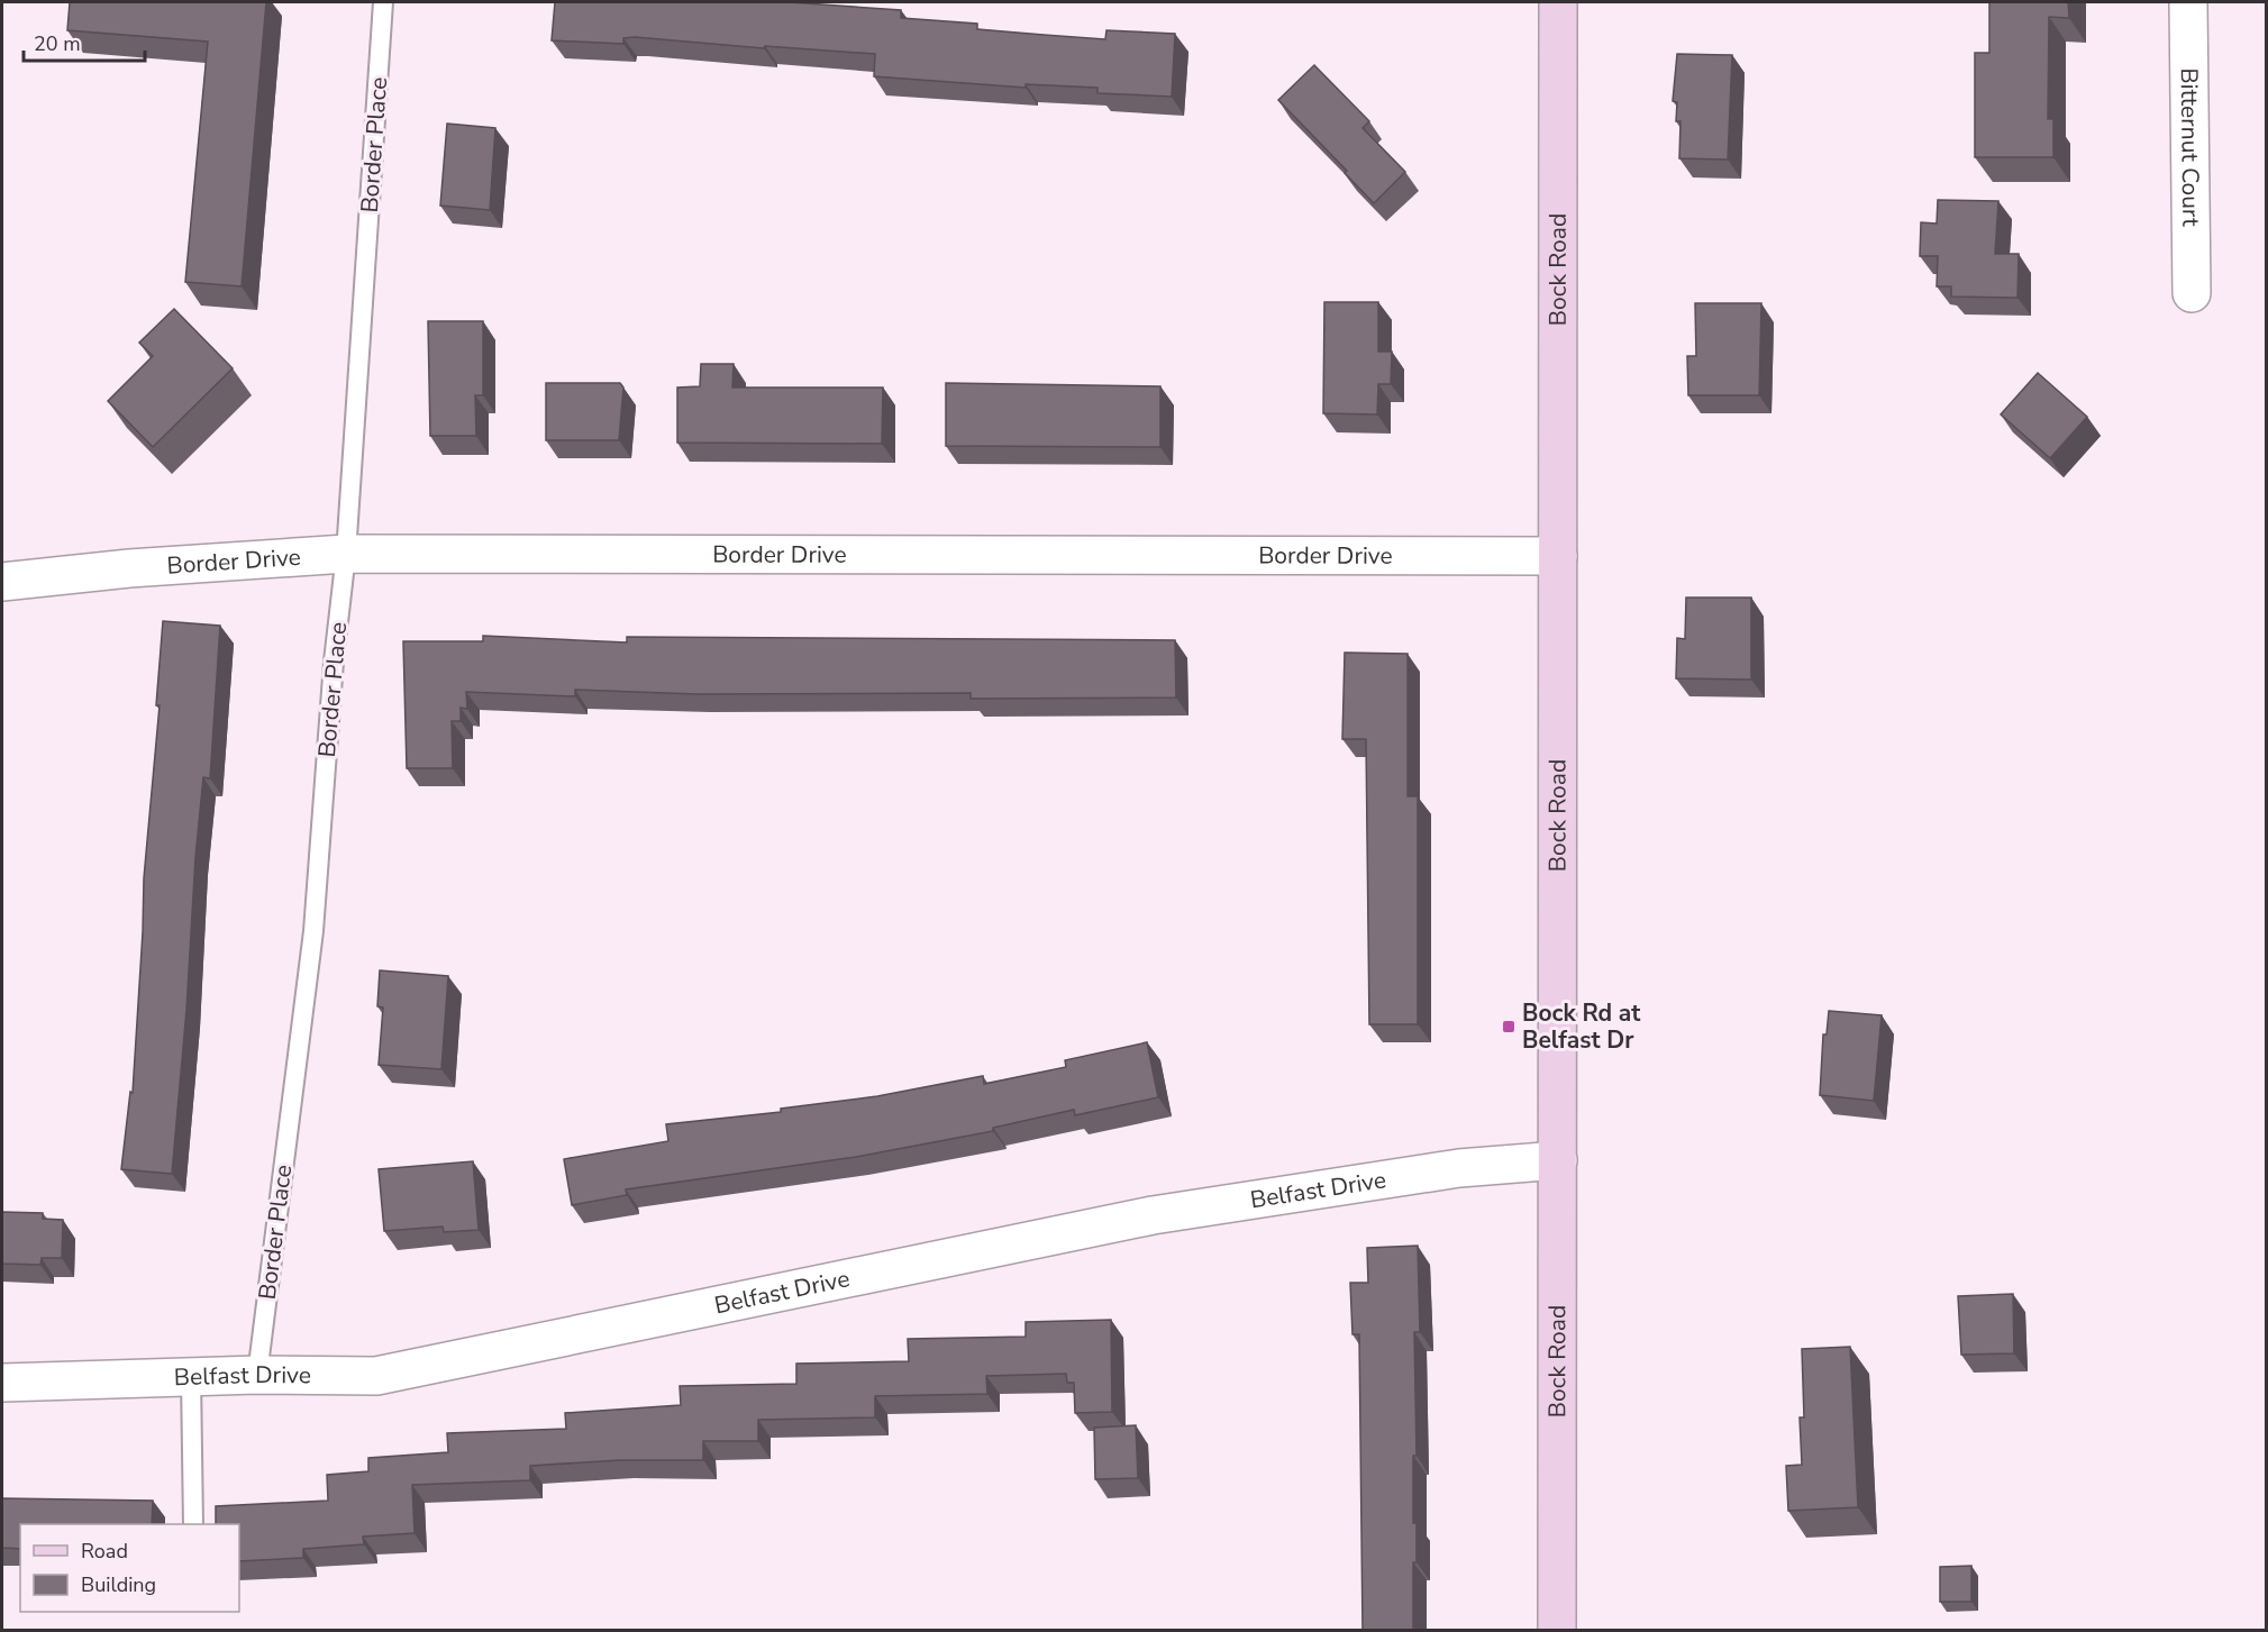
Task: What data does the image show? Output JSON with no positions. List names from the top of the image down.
{
  "streets": {
    "main road": ["Bock Road"],
    "street": ["Bitternut Court", "Border Drive", "Belfast Drive"],
    "lane": ["Border Place"]
  },
  "crossings": [
    ["Border Place", "Border Drive"],
    ["Border Place", "Belfast Drive"],
    ["Bock Road", "Border Drive"],
    ["Bock Road", "Belfast Drive"]
  ],
  "places": {
    "transit": ["Bock Rd at Belfast Dr"]
  },
  "legend": ["Road", "Building"],
  "scale_bar": "20 m"
}
